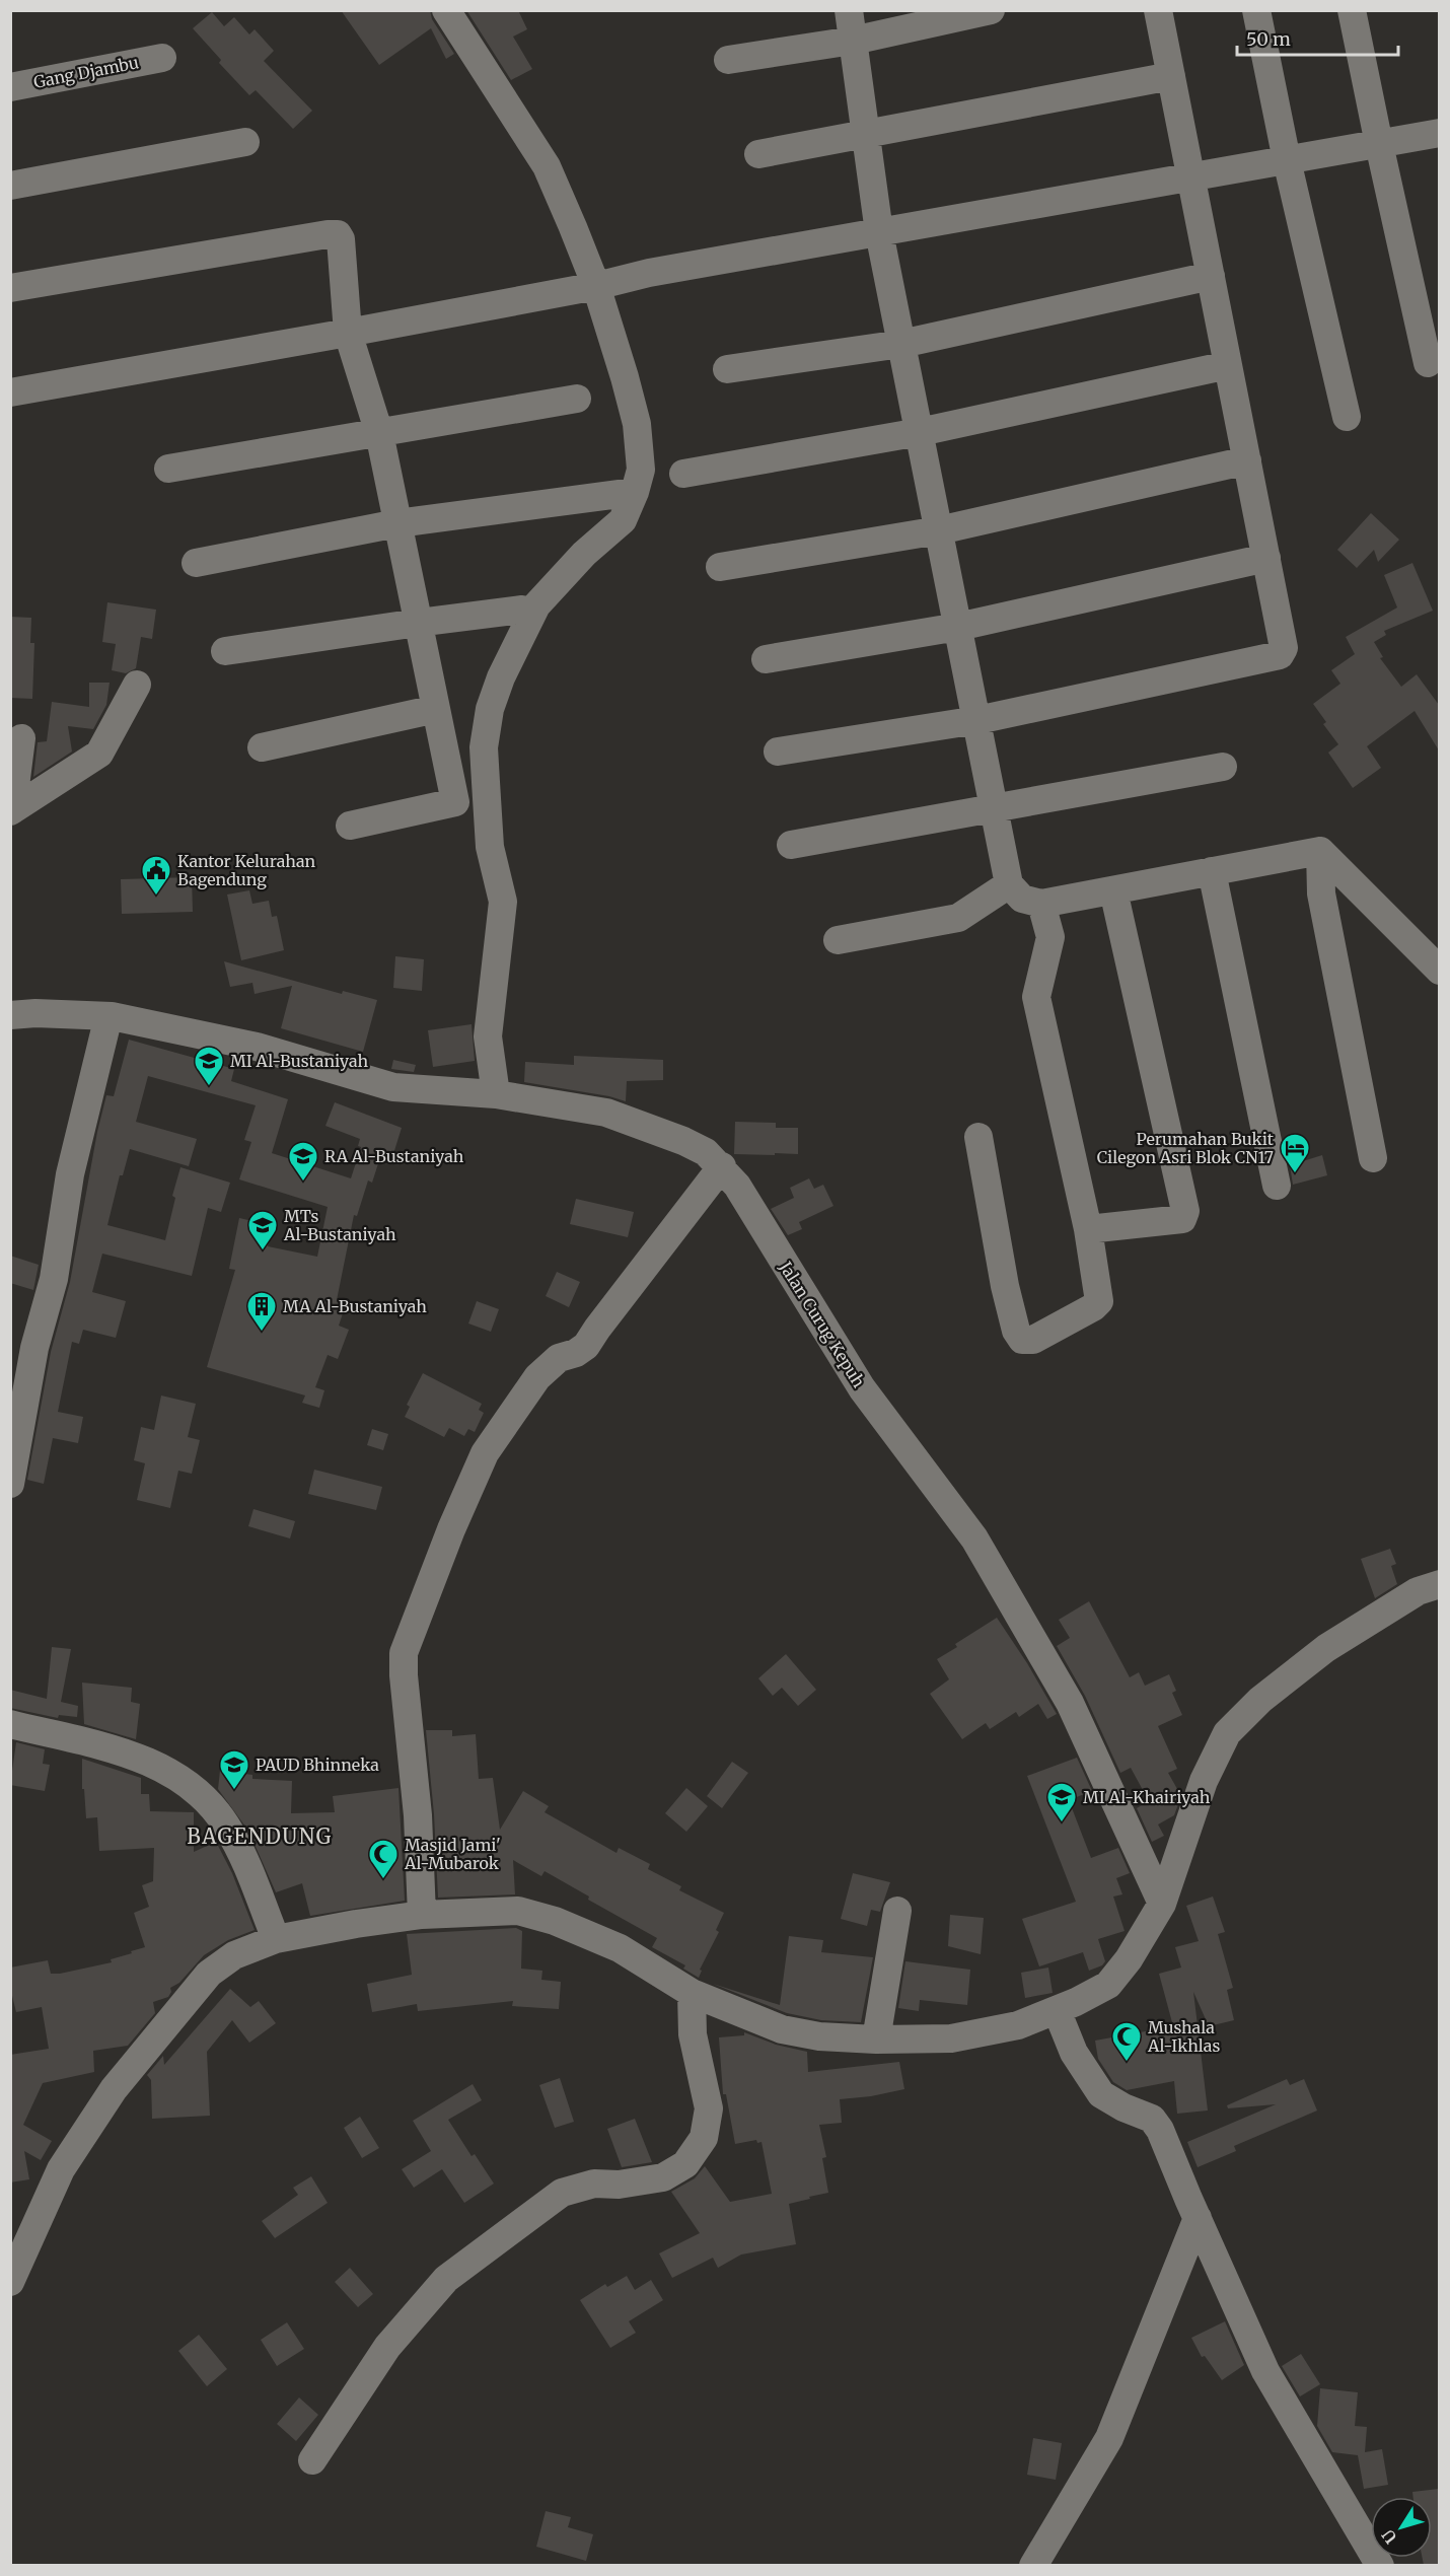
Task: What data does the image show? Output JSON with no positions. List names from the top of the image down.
{
  "streets": {
    "street": ["Gang Djambu", "Jalan Curug Kepuh"]
  },
  "districts": ["BAGENDUNG"],
  "places": {
    "public building": ["Kantor Kelurahan Bagendung"],
    "school or university": [
      "MI Al-Bustaniyah",
      "RA Al-Bustaniyah",
      "MTs Al-Bustaniyah",
      "PAUD Bhinneka",
      "MI Al-Khairiyah"
    ],
    "hotel": ["Perumahan Bukit Cilegon Asri Blok CN17"],
    "building": ["MA Al-Bustaniyah"],
    "mosque": ["Masjid Jami' Al-Mubarok", "Mushala Al-Ikhlas"]
  },
  "scale_bar": "50 m",
  "north": "bottom left"
}
